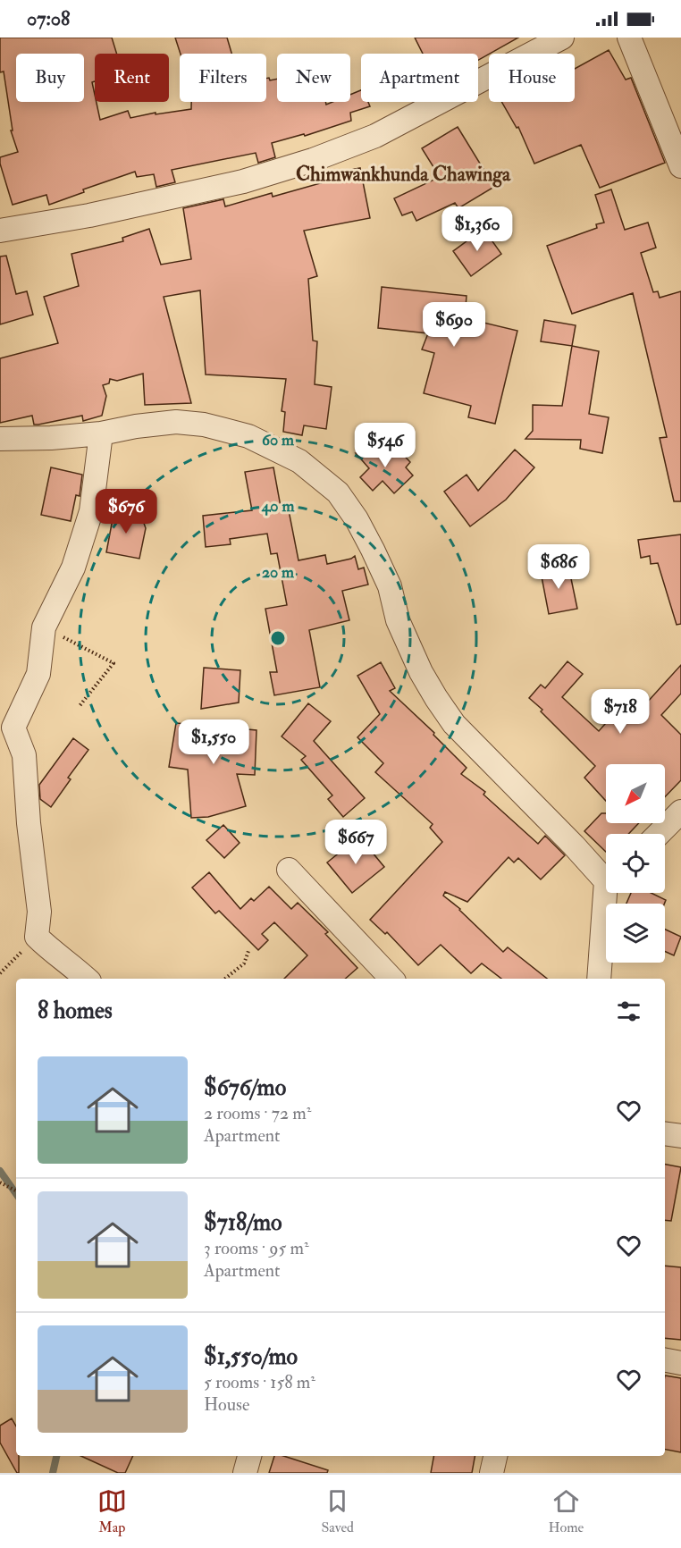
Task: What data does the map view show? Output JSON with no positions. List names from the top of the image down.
{
  "districts": ["Chimwankhunda Chawinga"],
  "north": "bottom left",
  "page": {
    "status": "07:08",
    "chip": [
      "Buy",
      "Rent",
      "Filters",
      "New",
      "Apartment",
      "House"
    ],
    "price": [
      "$1,360",
      "$690",
      "$546",
      "$676",
      "$686",
      "$718",
      "$1,550",
      "$667"
    ],
    "heading": "8 homes",
    "list": [
      {
        "name": "$676/mo",
        "note": "2 rooms · 72 m² · Apartment"
      },
      {
        "name": "$718/mo",
        "note": "3 rooms · 95 m² · Apartment"
      },
      {
        "name": "$1,550/mo",
        "note": "5 rooms · 158 m² · House"
      }
    ],
    "tabs": ["Map", "Saved", "Home"]
  },
  "rings": ["60 m", "40 m", "20 m"]
}
